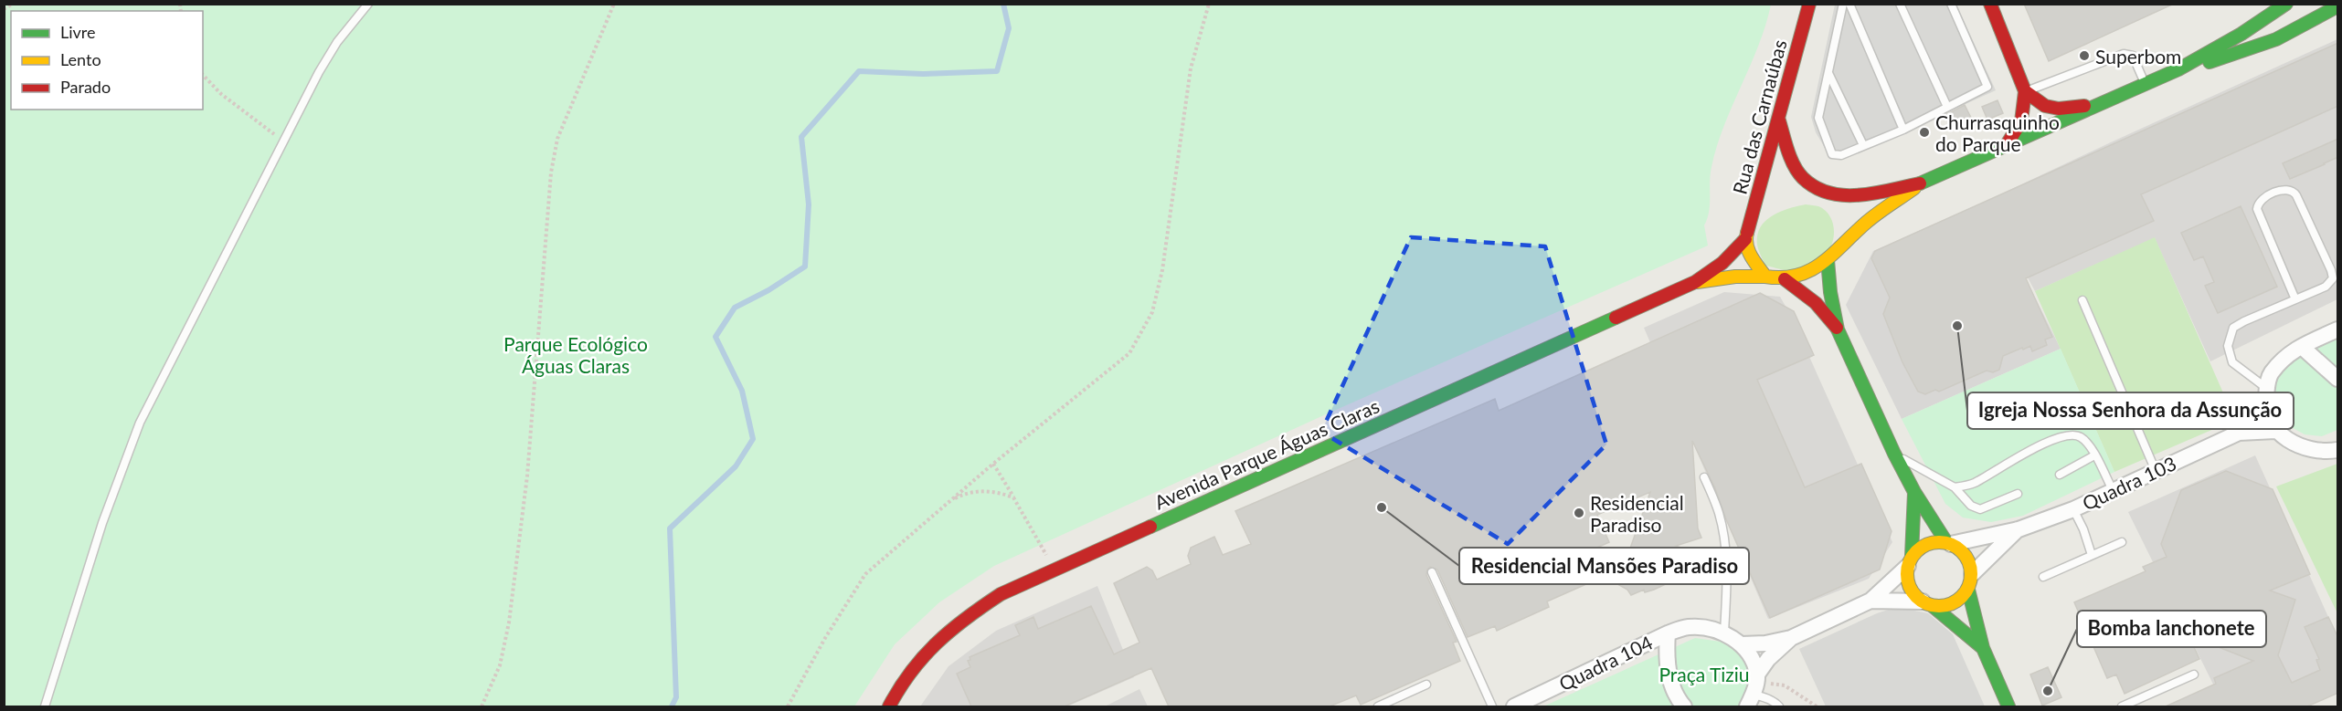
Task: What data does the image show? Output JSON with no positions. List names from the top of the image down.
{
  "streets": {
    "street": [
      "Rua das Carnaúbas",
      "Avenida Parque Águas Claras",
      "Quadra 103",
      "Quadra 104"
    ]
  },
  "crossings": [
    ["Rua das Carnaúbas", "Avenida Parque Águas Claras"]
  ],
  "parks": ["Parque Ecológico Águas Claras", "Praça Tiziu"],
  "places": [
    "Superbom",
    "Churrasquinho do Parque",
    "Igreja Nossa Senhora da Assunção",
    "Residencial Mansões Paradiso",
    "Residencial Paradiso",
    "Bomba lanchonete"
  ],
  "legend": ["Livre", "Lento", "Parado"]
}
